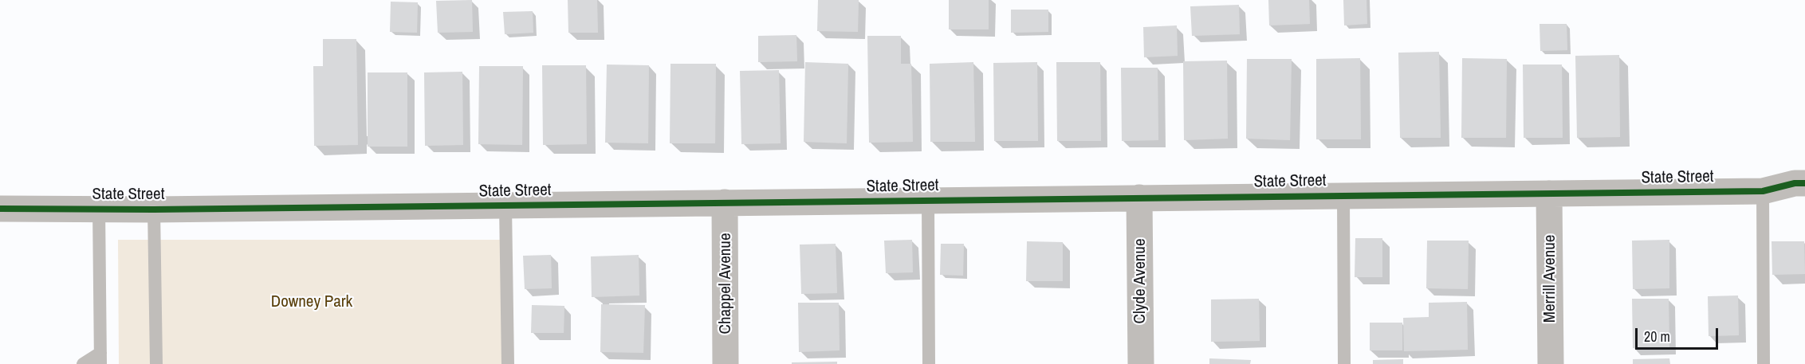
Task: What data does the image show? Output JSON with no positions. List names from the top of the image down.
{
  "streets": {
    "street": [
      "State Street",
      "Merrill Avenue",
      "Clyde Avenue",
      "Chappel Avenue"
    ]
  },
  "crossings": [
    ["State Street", "Merrill Avenue"],
    ["State Street", "Clyde Avenue"],
    ["State Street", "Chappel Avenue"]
  ],
  "parks": ["Downey Park"],
  "scale_bar": "20 m"
}
